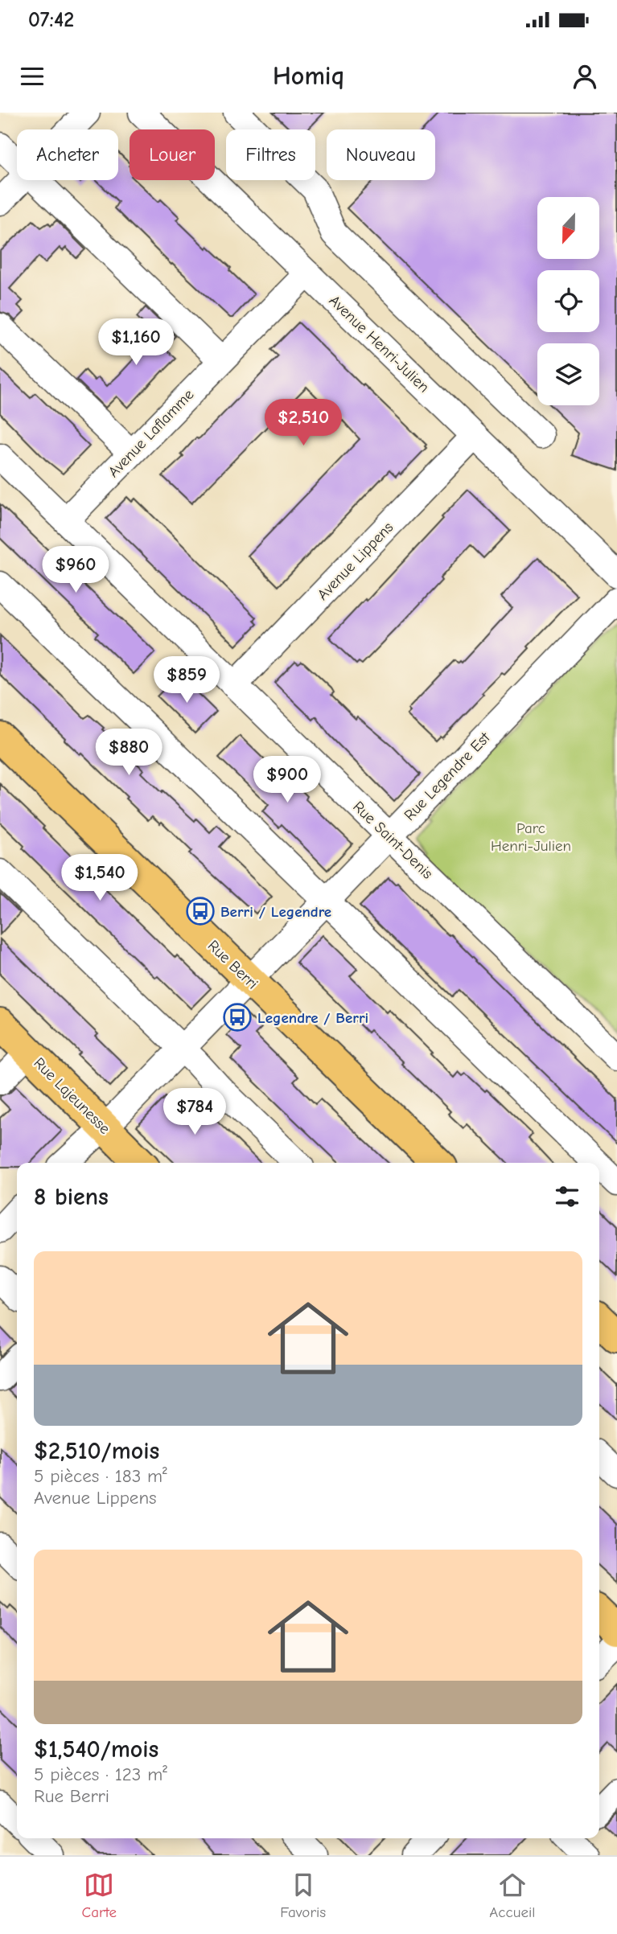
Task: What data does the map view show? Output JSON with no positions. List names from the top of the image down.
{
  "streets": {
    "main road": ["Rue Berri", "Rue Lajeunesse"],
    "street": [
      "Avenue Henri-Julien",
      "Avenue Laflamme",
      "Avenue Lippens",
      "Rue Legendre Est",
      "Rue Saint-Denis"
    ]
  },
  "crossings": [
    ["Avenue Henri-Julien", "Avenue Laflamme"],
    ["Avenue Henri-Julien", "Avenue Lippens"],
    ["Avenue Laflamme", "Rue Saint-Denis"],
    ["Avenue Lippens", "Rue Saint-Denis"],
    ["Rue Legendre Est", "Rue Saint-Denis"],
    ["Rue Legendre Est", "Rue Berri"],
    ["Rue Legendre Est", "Rue Lajeunesse"]
  ],
  "parks": ["Parc Henri-Julien"],
  "places": {
    "bus stop": ["Berri / Legendre", "Legendre / Berri"]
  },
  "north": "bottom",
  "page": {
    "status": "07:42",
    "header": "Homiq",
    "chip": [
      "Acheter",
      "Louer",
      "Filtres",
      "Nouveau"
    ],
    "price": [
      "$1,160",
      "$2,510",
      "$960",
      "$859",
      "$880",
      "$900",
      "$1,540",
      "$784"
    ],
    "heading": "8 biens",
    "list": [
      {
        "name": "$2,510/mois",
        "note": "5 pièces · 183 m² · Avenue Lippens"
      },
      {
        "name": "$1,540/mois",
        "note": "5 pièces · 123 m² · Rue Berri"
      }
    ],
    "tabs": ["Carte", "Favoris", "Accueil"]
  }
}
